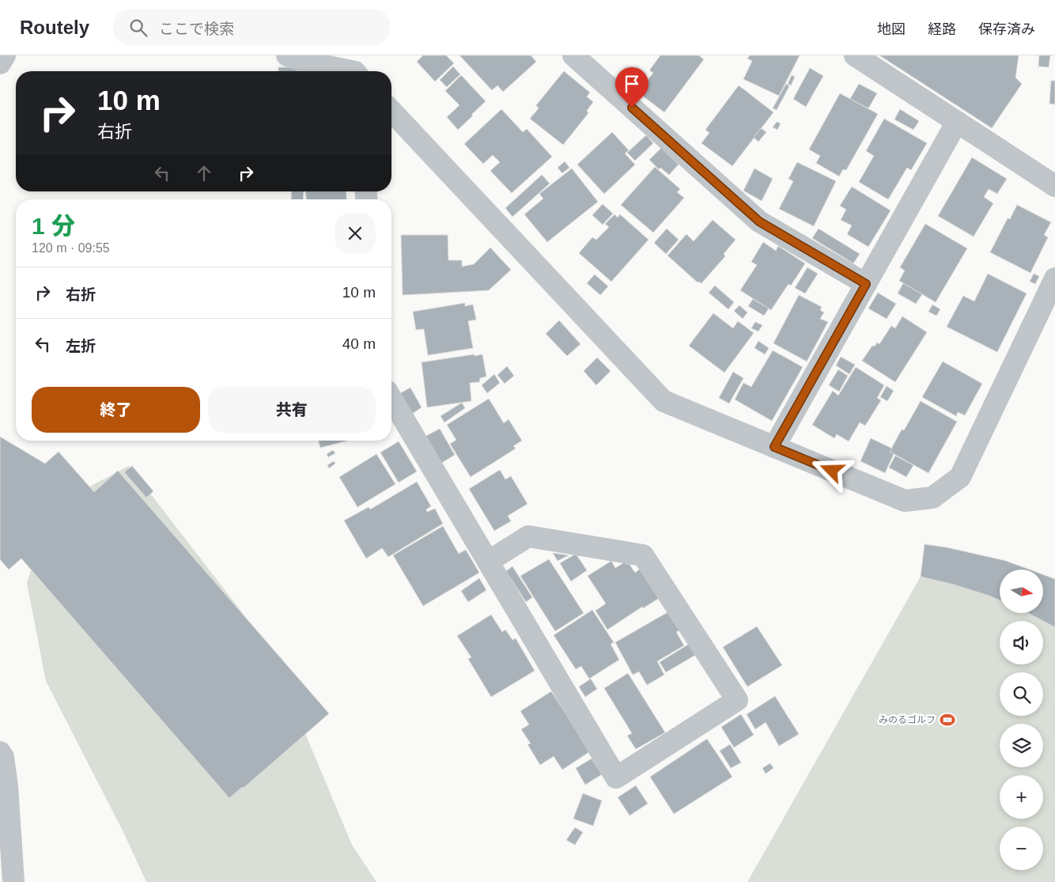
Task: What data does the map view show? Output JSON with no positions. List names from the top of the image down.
{
  "places": {
    "sports": ["みのるゴルフ"]
  },
  "north": "right",
  "page": {
    "header": "Routely",
    "search": "ここで検索",
    "nav": ["地図", "経路", "保存済み"],
    "turn": ["10 m", "右折"],
    "heading": ["1 分", "120 m · 09:55"],
    "list": [
      {
        "name": "右折",
        "value": "10 m"
      },
      {
        "name": "左折",
        "value": "40 m"
      }
    ],
    "buttons": ["終了", "共有"],
    "map_buttons": ["+", "−"]
  }
}
